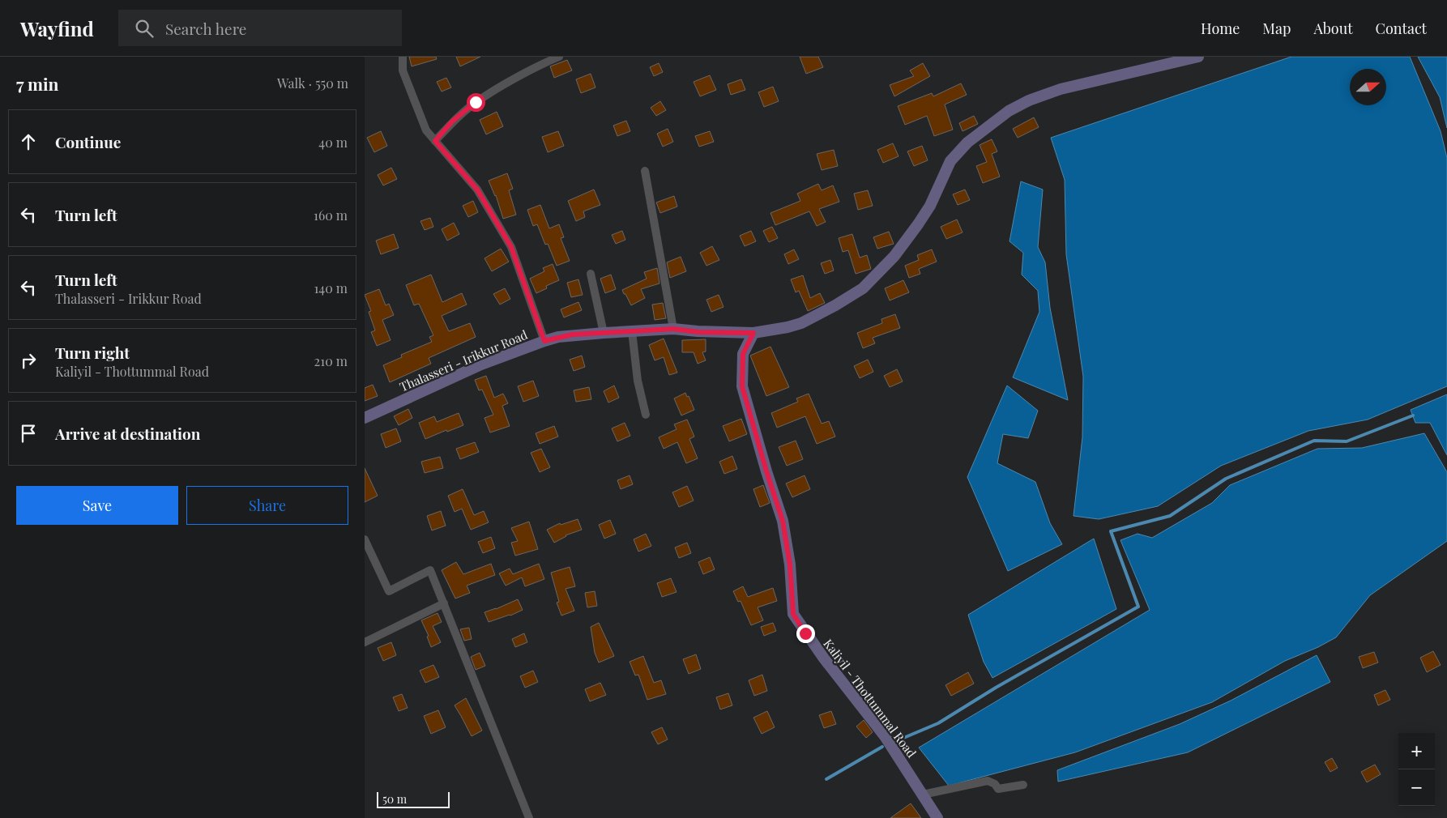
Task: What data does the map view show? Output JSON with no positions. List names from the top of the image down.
{
  "streets": {
    "main road": ["Thalasseri - Irikkur Road", "Kaliyil - Thottummal Road"]
  },
  "crossings": [
    ["Thalasseri - Irikkur Road", "Kaliyil - Thottummal Road"]
  ],
  "scale_bar": "50 m",
  "north": "right",
  "page": {
    "header": "Wayfind",
    "search": "Search here",
    "nav": [
      "Home",
      "Map",
      "About",
      "Contact"
    ],
    "heading": ["7 min", "Walk · 550 m"],
    "list": [
      ["Continue", "40 m"],
      ["Turn left", "160 m"],
      ["Turn left", "Thalasseri - Irikkur Road", "140 m"],
      ["Turn right", "Kaliyil - Thottummal Road", "210 m"],
      "Arrive at destination"
    ],
    "buttons": ["Save", "Share"],
    "map_buttons": ["+", "−"],
    "scale": "50 m"
  }
}
